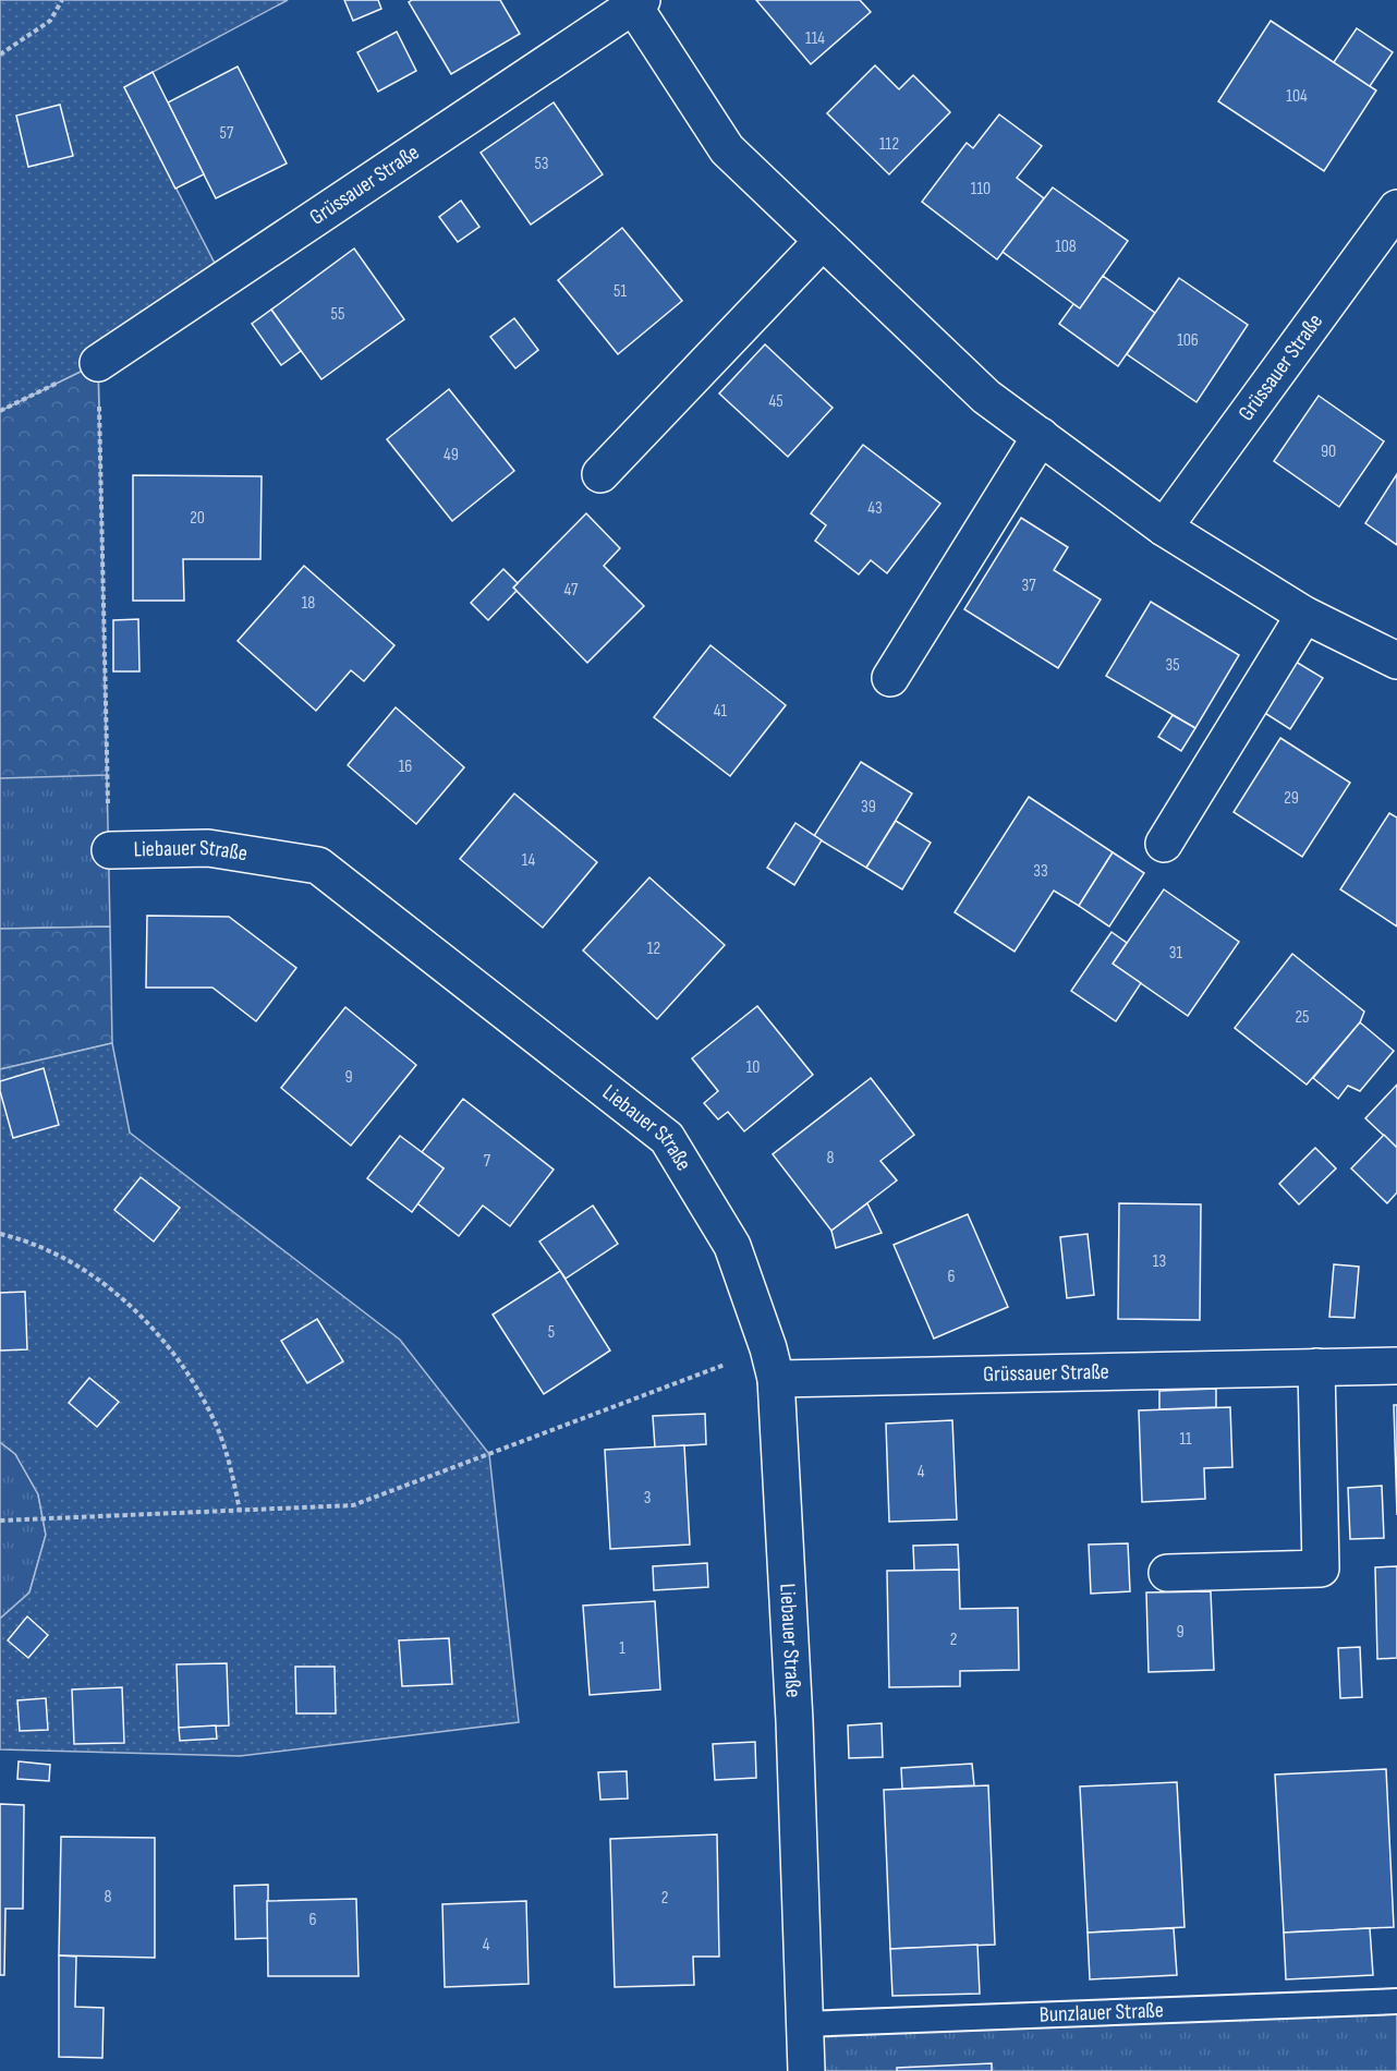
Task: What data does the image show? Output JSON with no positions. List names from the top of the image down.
{
  "streets": {
    "street": ["Grüssauer Straße", "Liebauer Straße"],
    "lane": ["Bunzlauer Straße"]
  },
  "crossings": [
    ["Grüssauer Straße", "Liebauer Straße"],
    ["Liebauer Straße", "Bunzlauer Straße"]
  ],
  "house_numbers": [
    "114",
    "104",
    "57",
    "112",
    "53",
    "110",
    "108",
    "51",
    "55",
    "106",
    "45",
    "90",
    "49",
    "43",
    "20",
    "37",
    "47",
    "18",
    "35",
    "41",
    "16",
    "29",
    "39",
    "14",
    "33",
    "12",
    "31",
    "25",
    "10",
    "9",
    "8",
    "7",
    "13",
    "6",
    "5",
    "11",
    "4",
    "3",
    "9",
    "2",
    "1",
    "8",
    "2",
    "6",
    "4"
  ]
}
